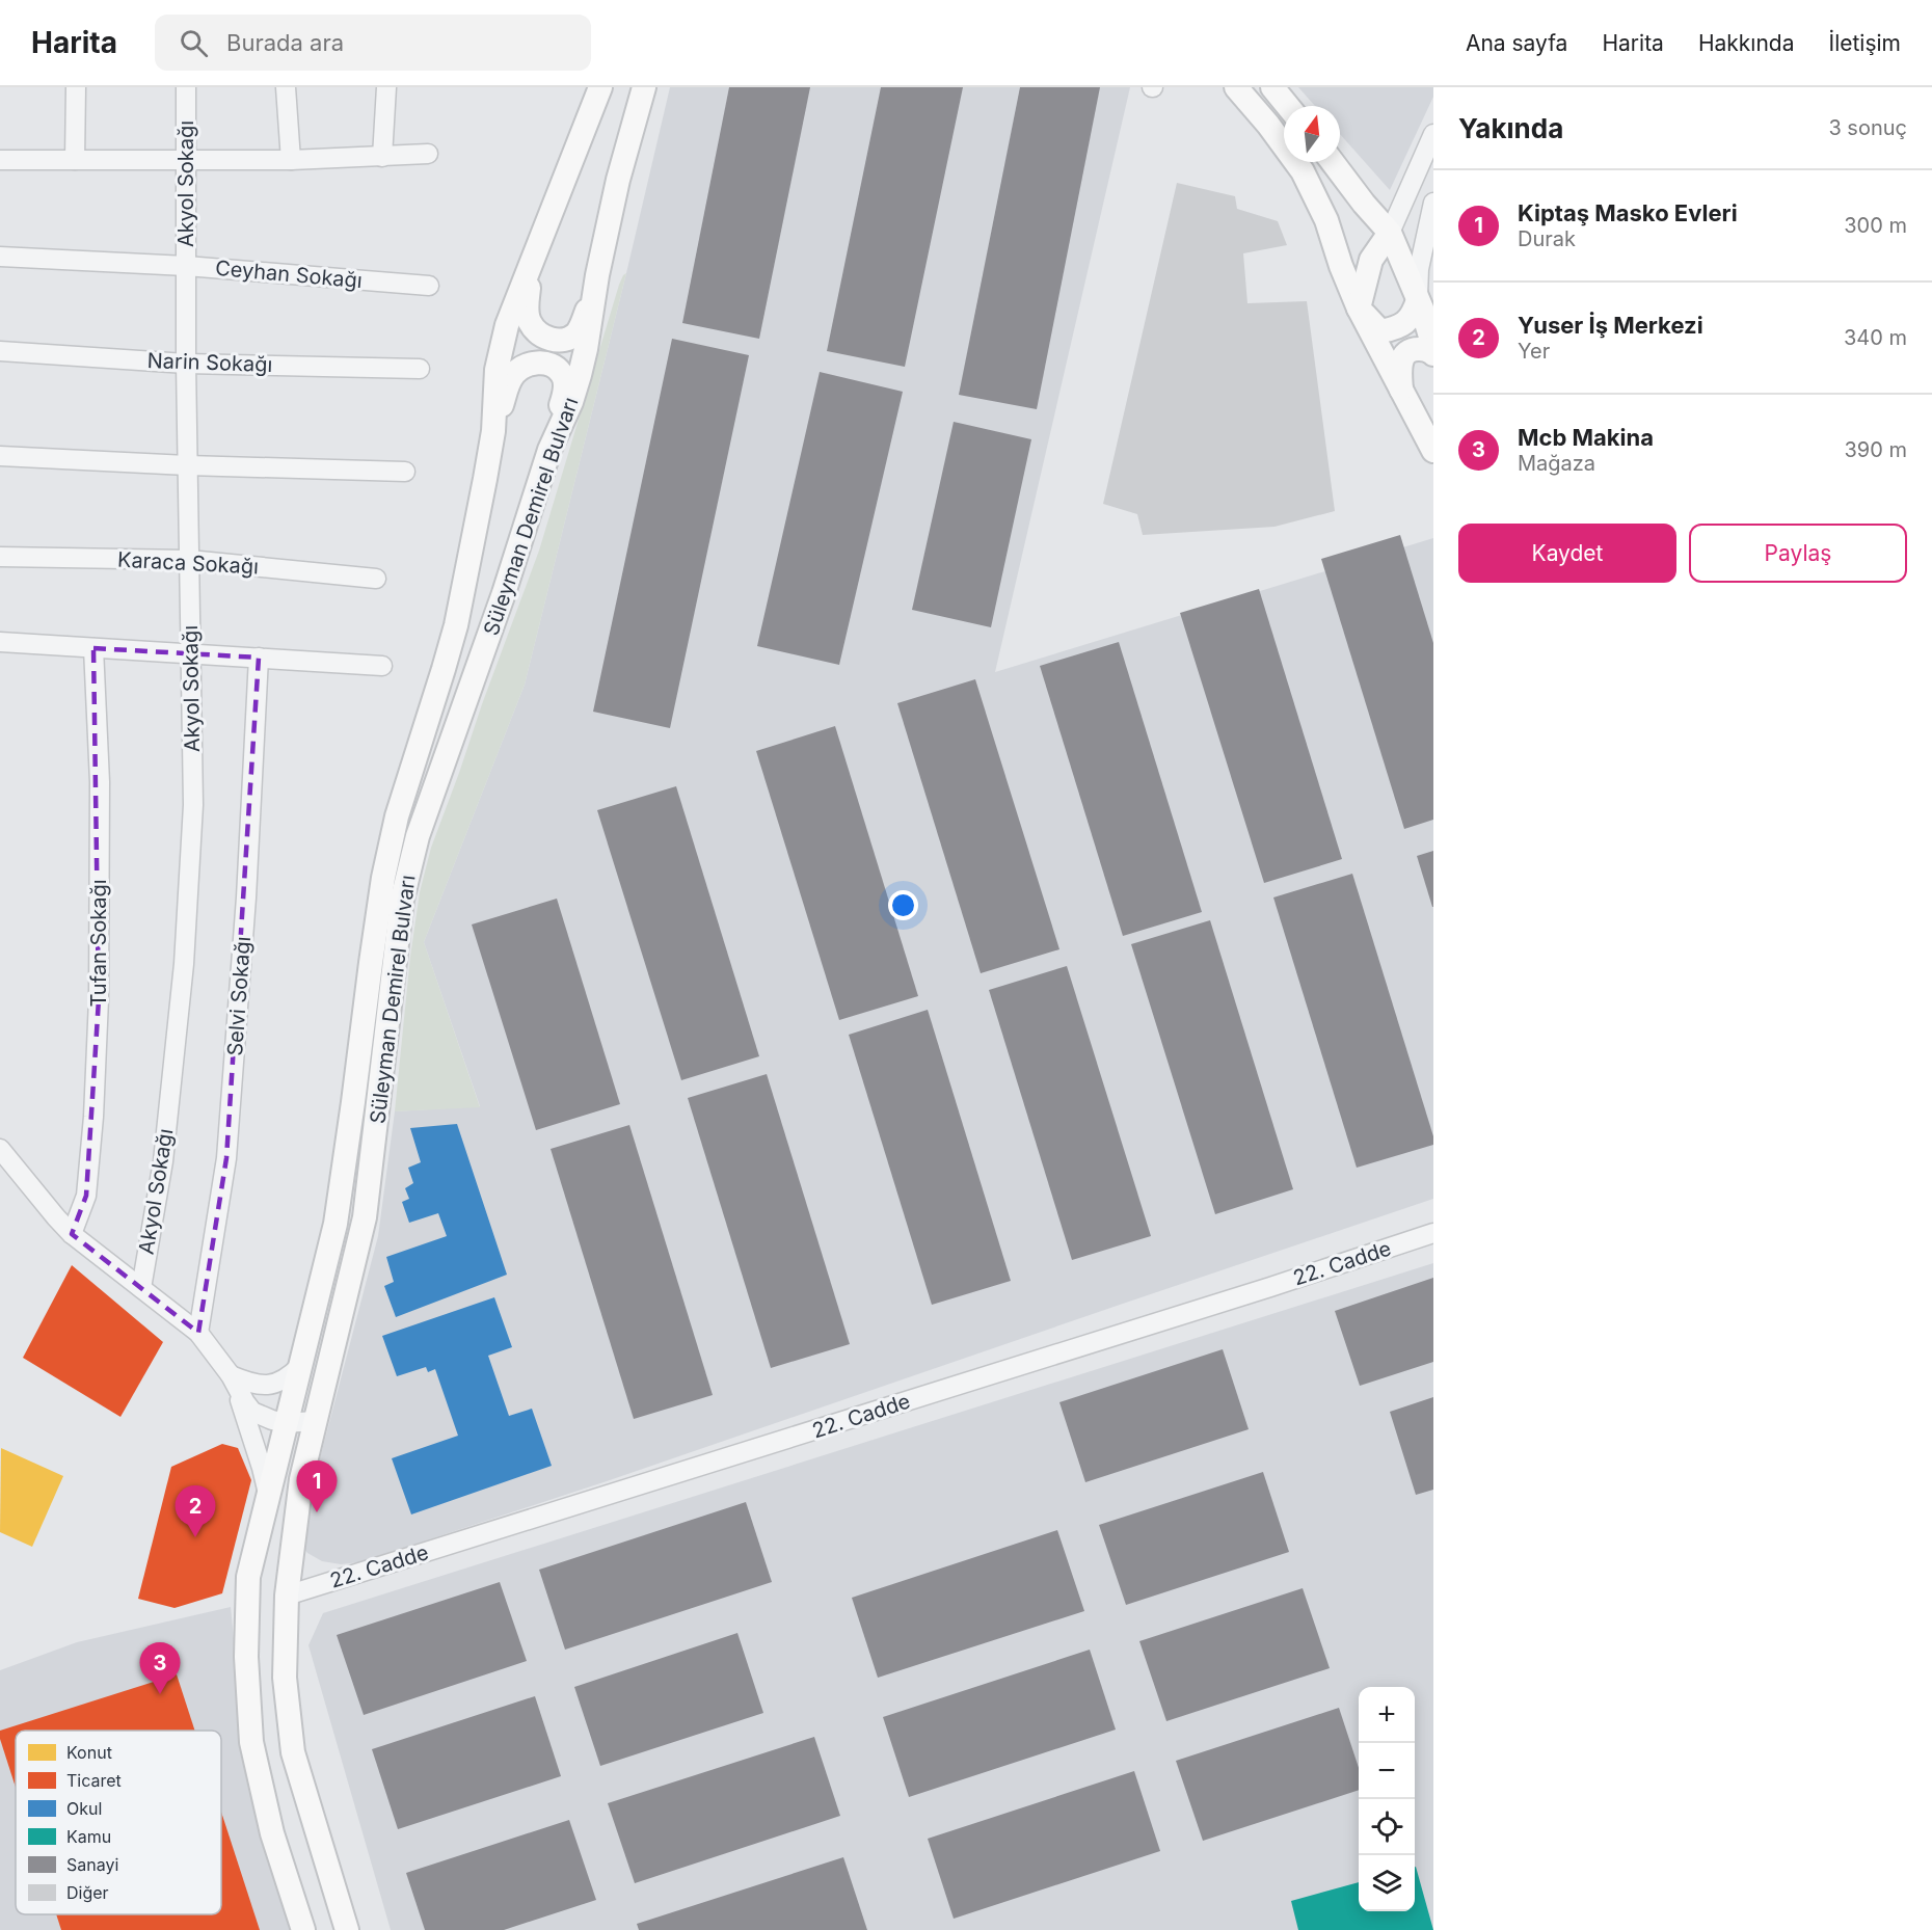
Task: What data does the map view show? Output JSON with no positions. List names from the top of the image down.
{
  "streets": {
    "main road": ["Süleyman Demirel Bulvarı"],
    "street": [
      "Akyol Sokağı",
      "Ceyhan Sokağı",
      "Narin Sokağı",
      "Karaca Sokağı",
      "Tufan Sokağı",
      "Selvi Sokağı",
      "22. Cadde"
    ]
  },
  "crossings": [
    ["Akyol Sokağı", "Ceyhan Sokağı"],
    ["Akyol Sokağı", "Narin Sokağı"],
    ["Akyol Sokağı", "Karaca Sokağı"],
    ["Süleyman Demirel Bulvarı", "22. Cadde"]
  ],
  "legend": [
    "Konut",
    "Ticaret",
    "Okul",
    "Kamu",
    "Sanayi",
    "Diğer"
  ],
  "north": "top",
  "page": {
    "header": "Harita",
    "search": "Burada ara",
    "nav": [
      "Ana sayfa",
      "Harita",
      "Hakkında",
      "İletişim"
    ],
    "heading": ["Yakında", "3 sonuç"],
    "list": [
      {
        "mark": "1",
        "name": "Kiptaş Masko Evleri",
        "note": "Durak",
        "value": "300 m"
      },
      {
        "mark": "2",
        "name": "Yuser İş Merkezi",
        "note": "Yer",
        "value": "340 m"
      },
      {
        "mark": "3",
        "name": "Mcb Makina",
        "note": "Mağaza",
        "value": "390 m"
      }
    ],
    "buttons": ["Kaydet", "Paylaş"],
    "pins": ["1", "2", "3"],
    "map_buttons": ["+", "−"]
  }
}
